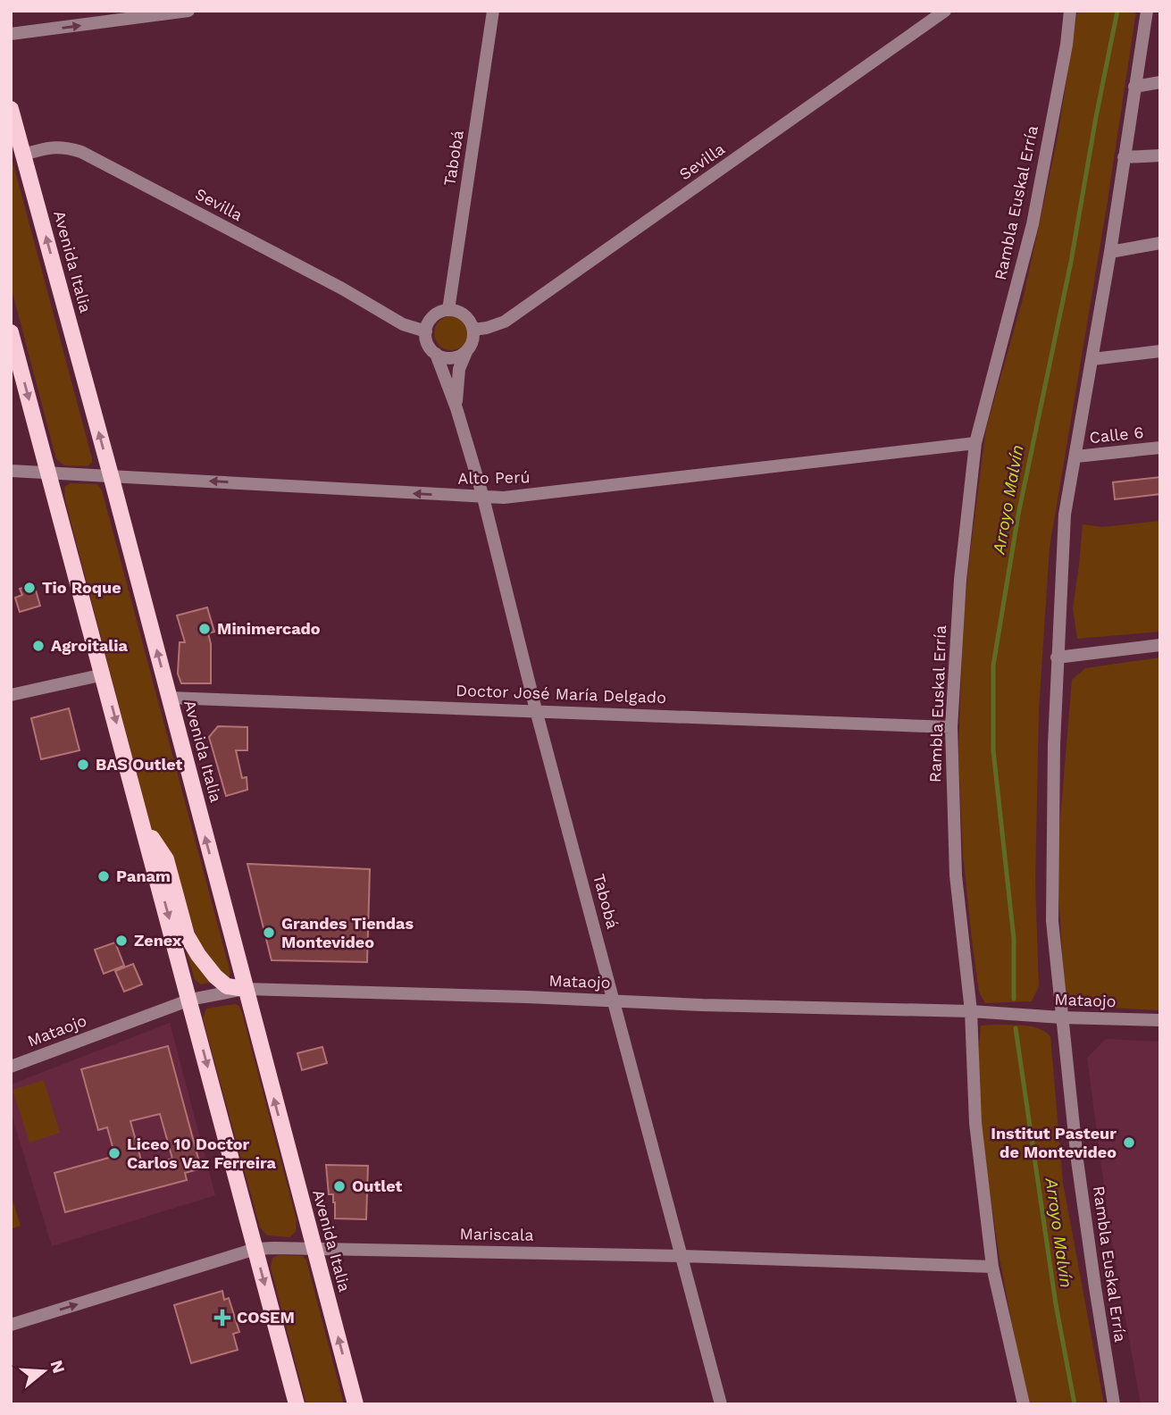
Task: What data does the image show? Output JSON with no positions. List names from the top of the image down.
{
  "streets": {
    "main road": ["Avenida Italia"],
    "street": [
      "Tabobá",
      "Sevilla",
      "Rambla Euskal Erría",
      "Calle 6",
      "Alto Perú",
      "Doctor José María Delgado",
      "Mataojo",
      "Mariscala"
    ]
  },
  "crossings": [
    ["Tabobá", "Sevilla"],
    ["Tabobá", "Alto Perú"],
    ["Tabobá", "Doctor José María Delgado"],
    ["Tabobá", "Mataojo"],
    ["Tabobá", "Mariscala"],
    ["Sevilla", "Avenida Italia"],
    ["Rambla Euskal Erría", "Calle 6"],
    ["Rambla Euskal Erría", "Alto Perú"],
    ["Rambla Euskal Erría", "Doctor José María Delgado"],
    ["Rambla Euskal Erría", "Mataojo"],
    ["Rambla Euskal Erría", "Mariscala"],
    ["Avenida Italia", "Alto Perú"],
    ["Avenida Italia", "Doctor José María Delgado"],
    ["Avenida Italia", "Mataojo"],
    ["Avenida Italia", "Mariscala"]
  ],
  "one_way": ["Alto Perú"],
  "water": ["Arroyo Malvín"],
  "places": {
    "other": [
      "Tio Roque",
      "Minimercado",
      "Agroitalia",
      "BAS Outlet",
      "Panam",
      "Grandes Tiendas Montevideo",
      "Zenex",
      "Institut Pasteur de Montevideo",
      "Liceo 10 Doctor Carlos Vaz Ferreira",
      "Outlet"
    ],
    "health": ["COSEM"]
  },
  "north": "right"
}
